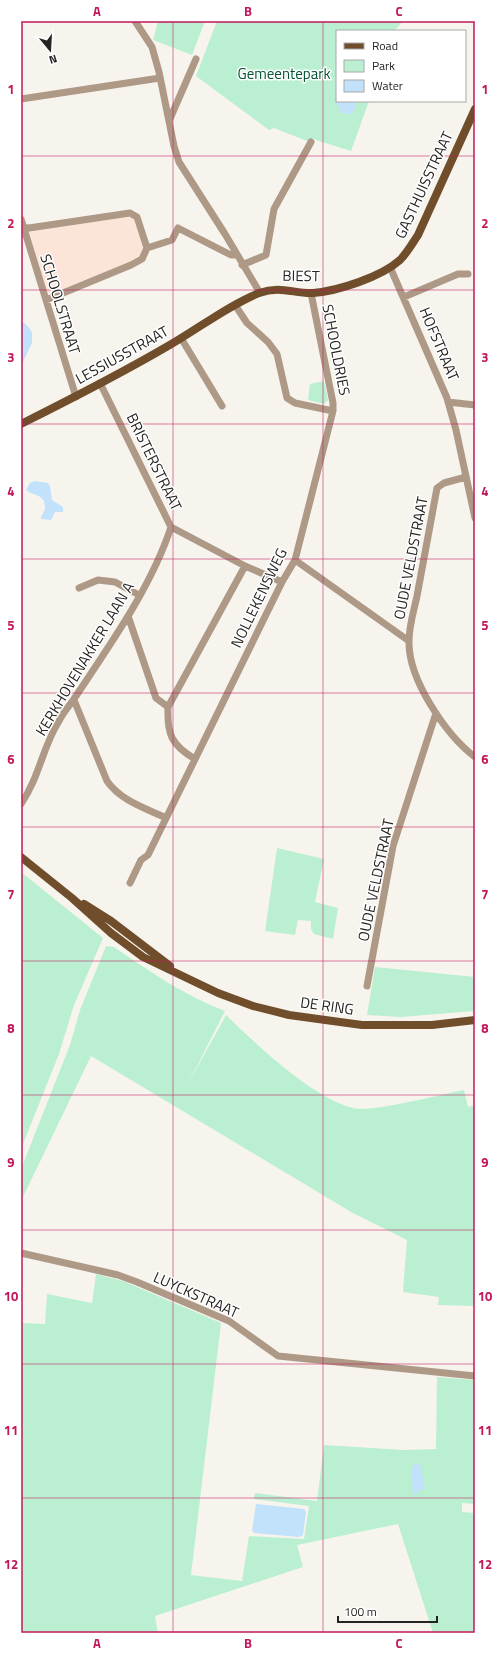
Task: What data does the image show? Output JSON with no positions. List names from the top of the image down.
{
  "streets": {
    "main road": [
      "GASTHUISSTRAAT",
      "BIEST",
      "LESSIUSSTRAAT",
      "DE RING"
    ],
    "street": [
      "SCHOOLSTRAAT",
      "HOFSTRAAT",
      "SCHOOLDRIES",
      "BRISTERSTRAAT",
      "OUDE VELDSTRAAT",
      "NOLLEKENSWEG",
      "KERKHOVENAKKER LAAN A",
      "LUYCKSTRAAT"
    ]
  },
  "crossings": [
    ["GASTHUISSTRAAT", "BIEST"],
    ["GASTHUISSTRAAT", "HOFSTRAAT"],
    ["BIEST", "HOFSTRAAT"],
    ["BIEST", "SCHOOLDRIES"],
    ["BIEST", "LESSIUSSTRAAT"],
    ["SCHOOLSTRAAT", "LESSIUSSTRAAT"],
    ["HOFSTRAAT", "OUDE VELDSTRAAT"],
    ["SCHOOLDRIES", "NOLLEKENSWEG"],
    ["LESSIUSSTRAAT", "BRISTERSTRAAT"],
    ["BRISTERSTRAAT", "NOLLEKENSWEG"],
    ["BRISTERSTRAAT", "KERKHOVENAKKER LAAN A"],
    ["OUDE VELDSTRAAT", "NOLLEKENSWEG"]
  ],
  "parks": ["Gemeentepark"],
  "legend": ["Road", "Park", "Water"],
  "scale_bar": "100 m",
  "north": "bottom",
  "grid": {
    "columns": ["A", "B", "C"],
    "rows": [
      "1",
      "2",
      "3",
      "4",
      "5",
      "6",
      "7",
      "8",
      "9",
      "10",
      "11",
      "12"
    ]
  }
}
